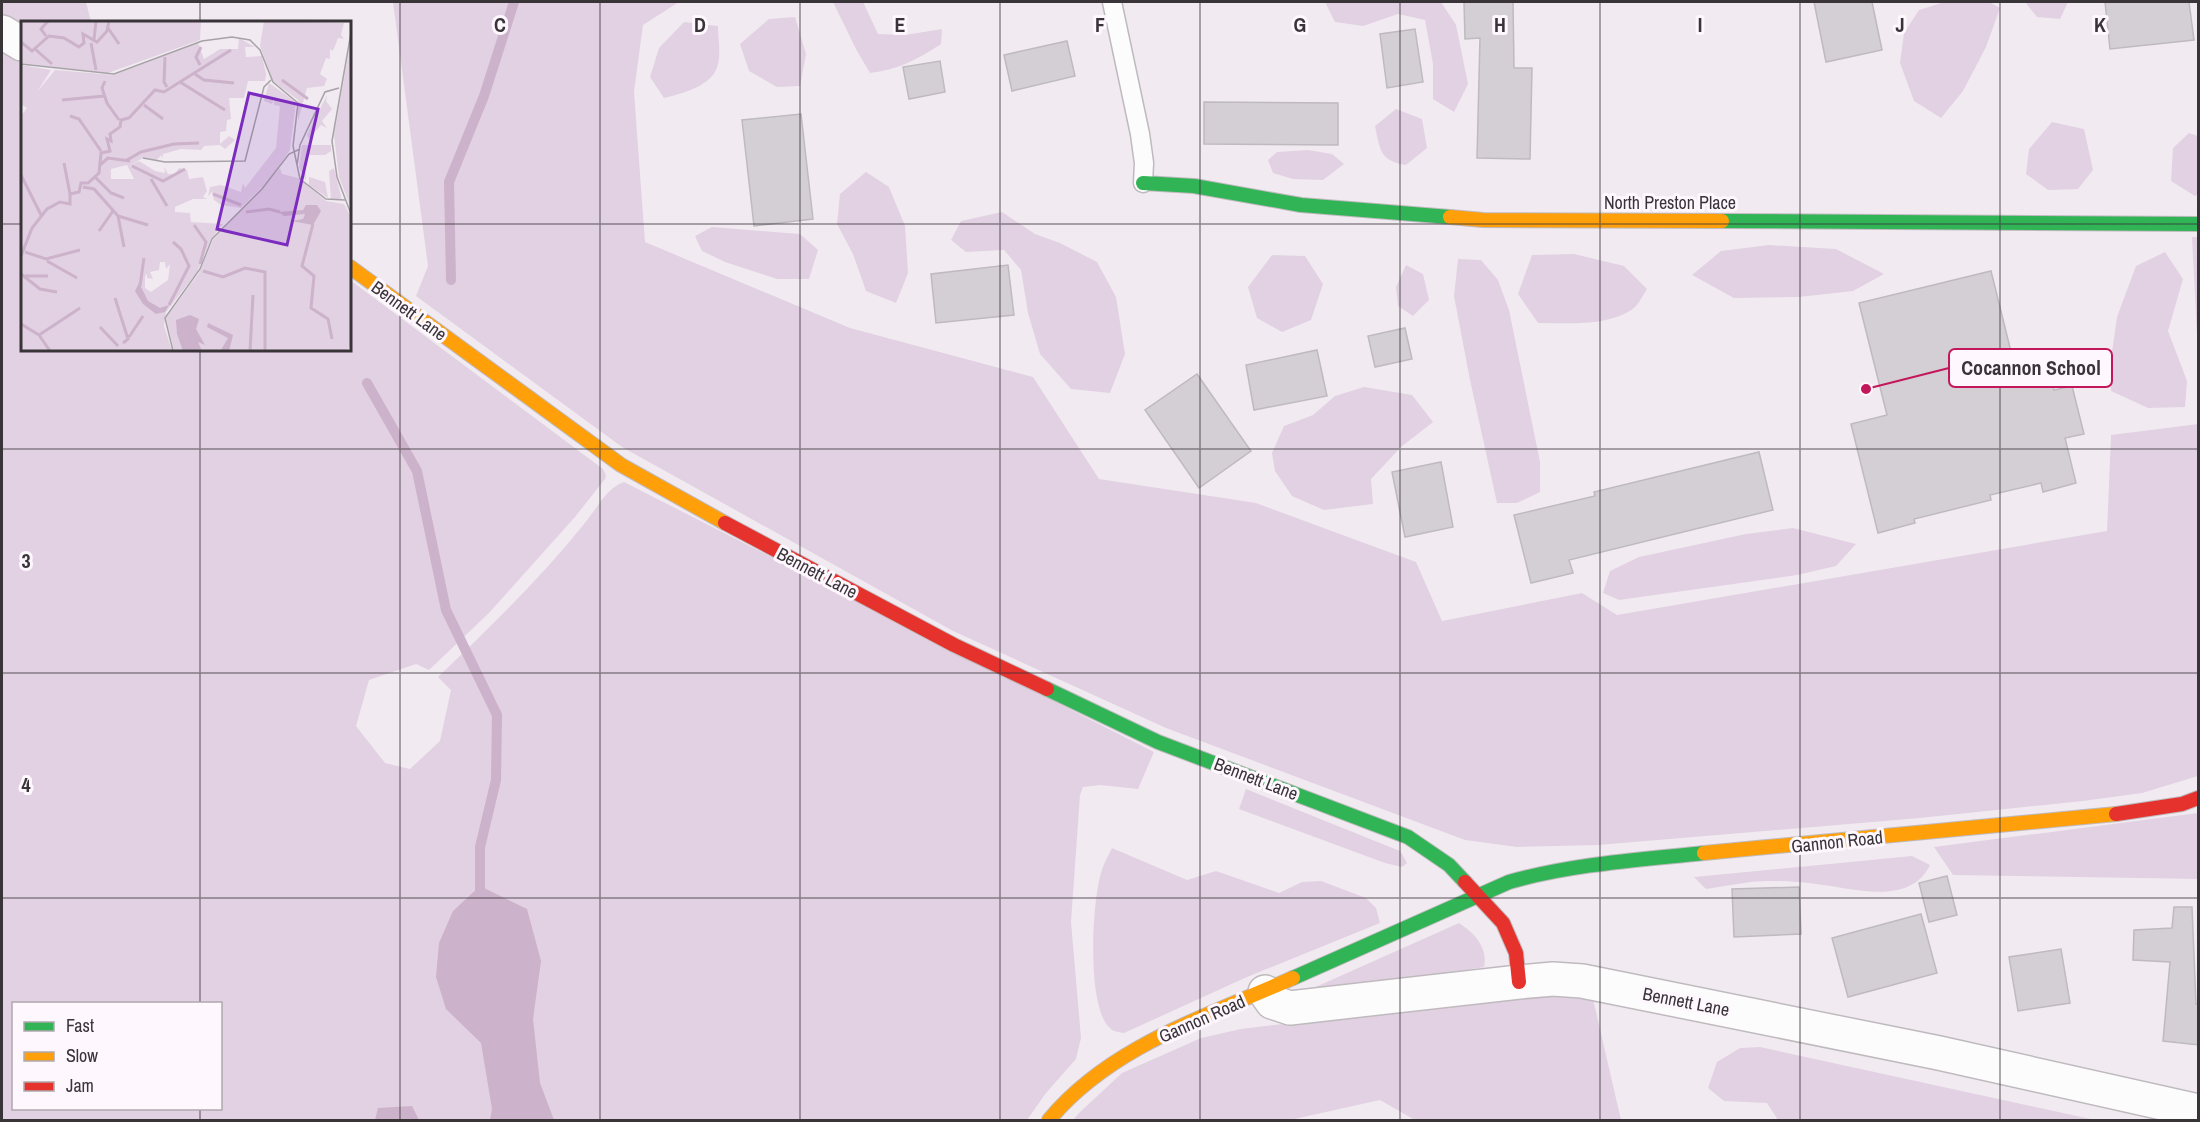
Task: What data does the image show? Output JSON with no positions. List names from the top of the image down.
{
  "streets": {
    "street": ["North Preston Place", "Bennett Lane", "Gannon Road"]
  },
  "crossings": [
    ["Bennett Lane", "Gannon Road"]
  ],
  "places": ["Cocannon School"],
  "legend": ["Fast", "Slow", "Jam"],
  "grid": {
    "columns": [
      "C",
      "D",
      "E",
      "F",
      "G",
      "H",
      "I",
      "J",
      "K"
    ],
    "rows": ["3", "4"]
  }
}
